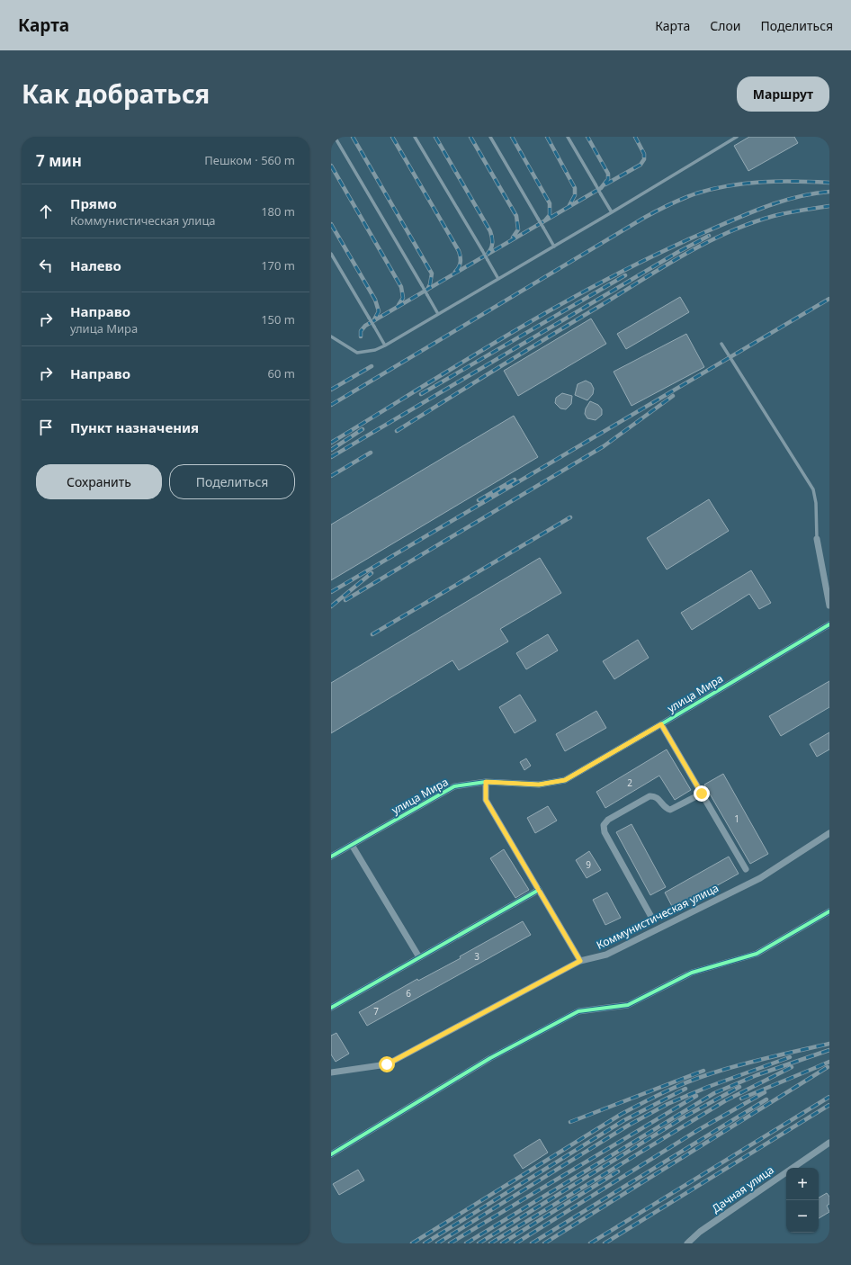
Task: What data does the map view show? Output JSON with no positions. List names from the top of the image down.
{
  "streets": {
    "street": ["улица Мира", "Коммунистическая улица", "Дачная улица"]
  },
  "house_numbers": [
    "2",
    "1",
    "9",
    "3",
    "6",
    "7"
  ],
  "page": {
    "header": "Карта",
    "nav": ["Карта", "Слои", "Поделиться"],
    "title": "Как добраться",
    "buttons": [
      "Маршрут",
      ["Сохранить", "Поделиться"]
    ],
    "heading": ["7 мин", "Пешком · 560 m"],
    "list": [
      ["Прямо", "Коммунистическая улица", "180 m"],
      ["Налево", "170 m"],
      ["Направо", "улица Мира", "150 m"],
      ["Направо", "60 m"],
      "Пункт назначения"
    ],
    "map_buttons": ["+", "−"]
  }
}
